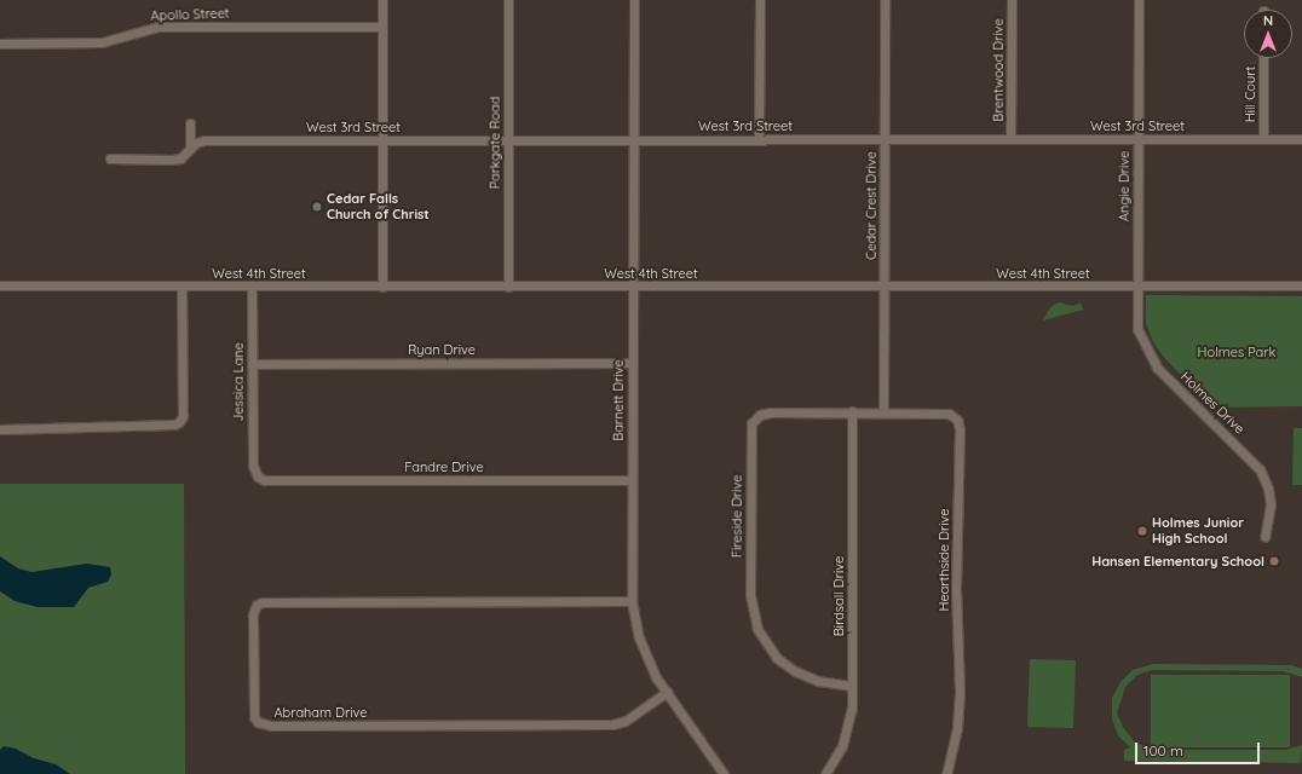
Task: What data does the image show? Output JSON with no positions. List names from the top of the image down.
{
  "streets": {
    "street": [
      "Apollo Street",
      "Brentwood Drive",
      "Hill Court",
      "West 3rd Street",
      "Parkgate Road",
      "Angie Drive",
      "Cedar Crest Drive",
      "West 4th Street",
      "Ryan Drive",
      "Jessica Lane",
      "Barnett Drive",
      "Holmes Drive",
      "Fandre Drive",
      "Fireside Drive",
      "Hearthside Drive",
      "Birdsall Drive",
      "Abraham Drive"
    ]
  },
  "crossings": [
    ["Brentwood Drive", "West 3rd Street"],
    ["Hill Court", "West 3rd Street"],
    ["West 3rd Street", "Parkgate Road"],
    ["West 3rd Street", "Angie Drive"],
    ["West 3rd Street", "Cedar Crest Drive"],
    ["West 3rd Street", "Barnett Drive"],
    ["Parkgate Road", "West 4th Street"],
    ["Angie Drive", "West 4th Street"],
    ["Angie Drive", "Holmes Drive"],
    ["Cedar Crest Drive", "West 4th Street"],
    ["Cedar Crest Drive", "Fireside Drive"],
    ["Cedar Crest Drive", "Hearthside Drive"],
    ["West 4th Street", "Jessica Lane"],
    ["West 4th Street", "Barnett Drive"],
    ["West 4th Street", "Holmes Drive"],
    ["Ryan Drive", "Jessica Lane"],
    ["Ryan Drive", "Barnett Drive"],
    ["Jessica Lane", "Fandre Drive"],
    ["Barnett Drive", "Fandre Drive"],
    ["Barnett Drive", "Abraham Drive"],
    ["Fireside Drive", "Hearthside Drive"],
    ["Fireside Drive", "Birdsall Drive"]
  ],
  "parks": ["Holmes Park"],
  "places": ["Cedar Falls Church of Christ", "Holmes Junior High School", "Hansen Elementary School"],
  "scale_bar": "100 m",
  "north": "top"
}
